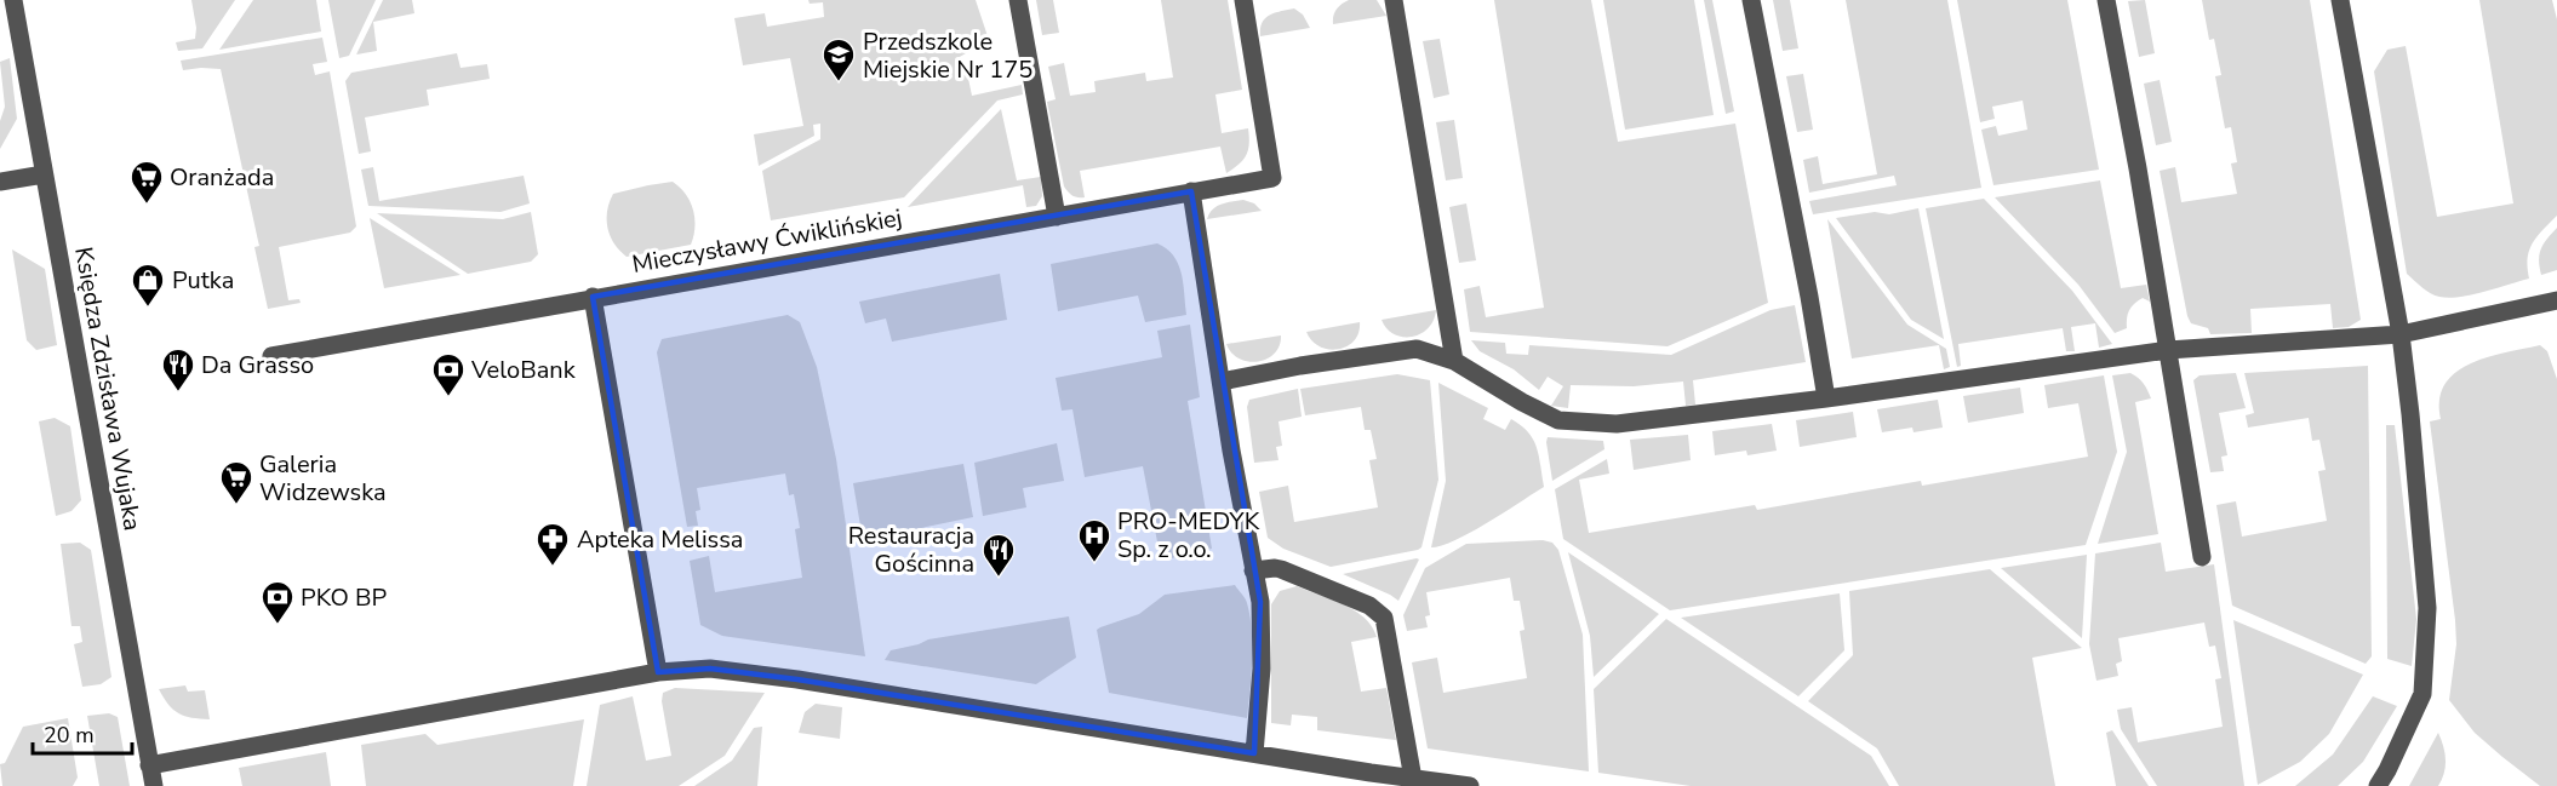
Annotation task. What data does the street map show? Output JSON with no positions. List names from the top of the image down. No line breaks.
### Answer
{"streets":{"street":["Mieczysławy Ćwiklińskiej","Księdza Zdzisława Wujaka"]},"places":{"school or university":["Przedszkole Miejskie Nr 175"],"supermarket":["Oranżada","Galeria Widzewska"],"shop":["Putka"],"restaurant":["Da Grasso","Restauracja Gościnna"],"bank":["VeloBank","PKO BP"],"hospital":["PRO-MEDYK Sp. z o.o."],"pharmacy":["Apteka Melissa"]},"scale_bar":"20 m"}
